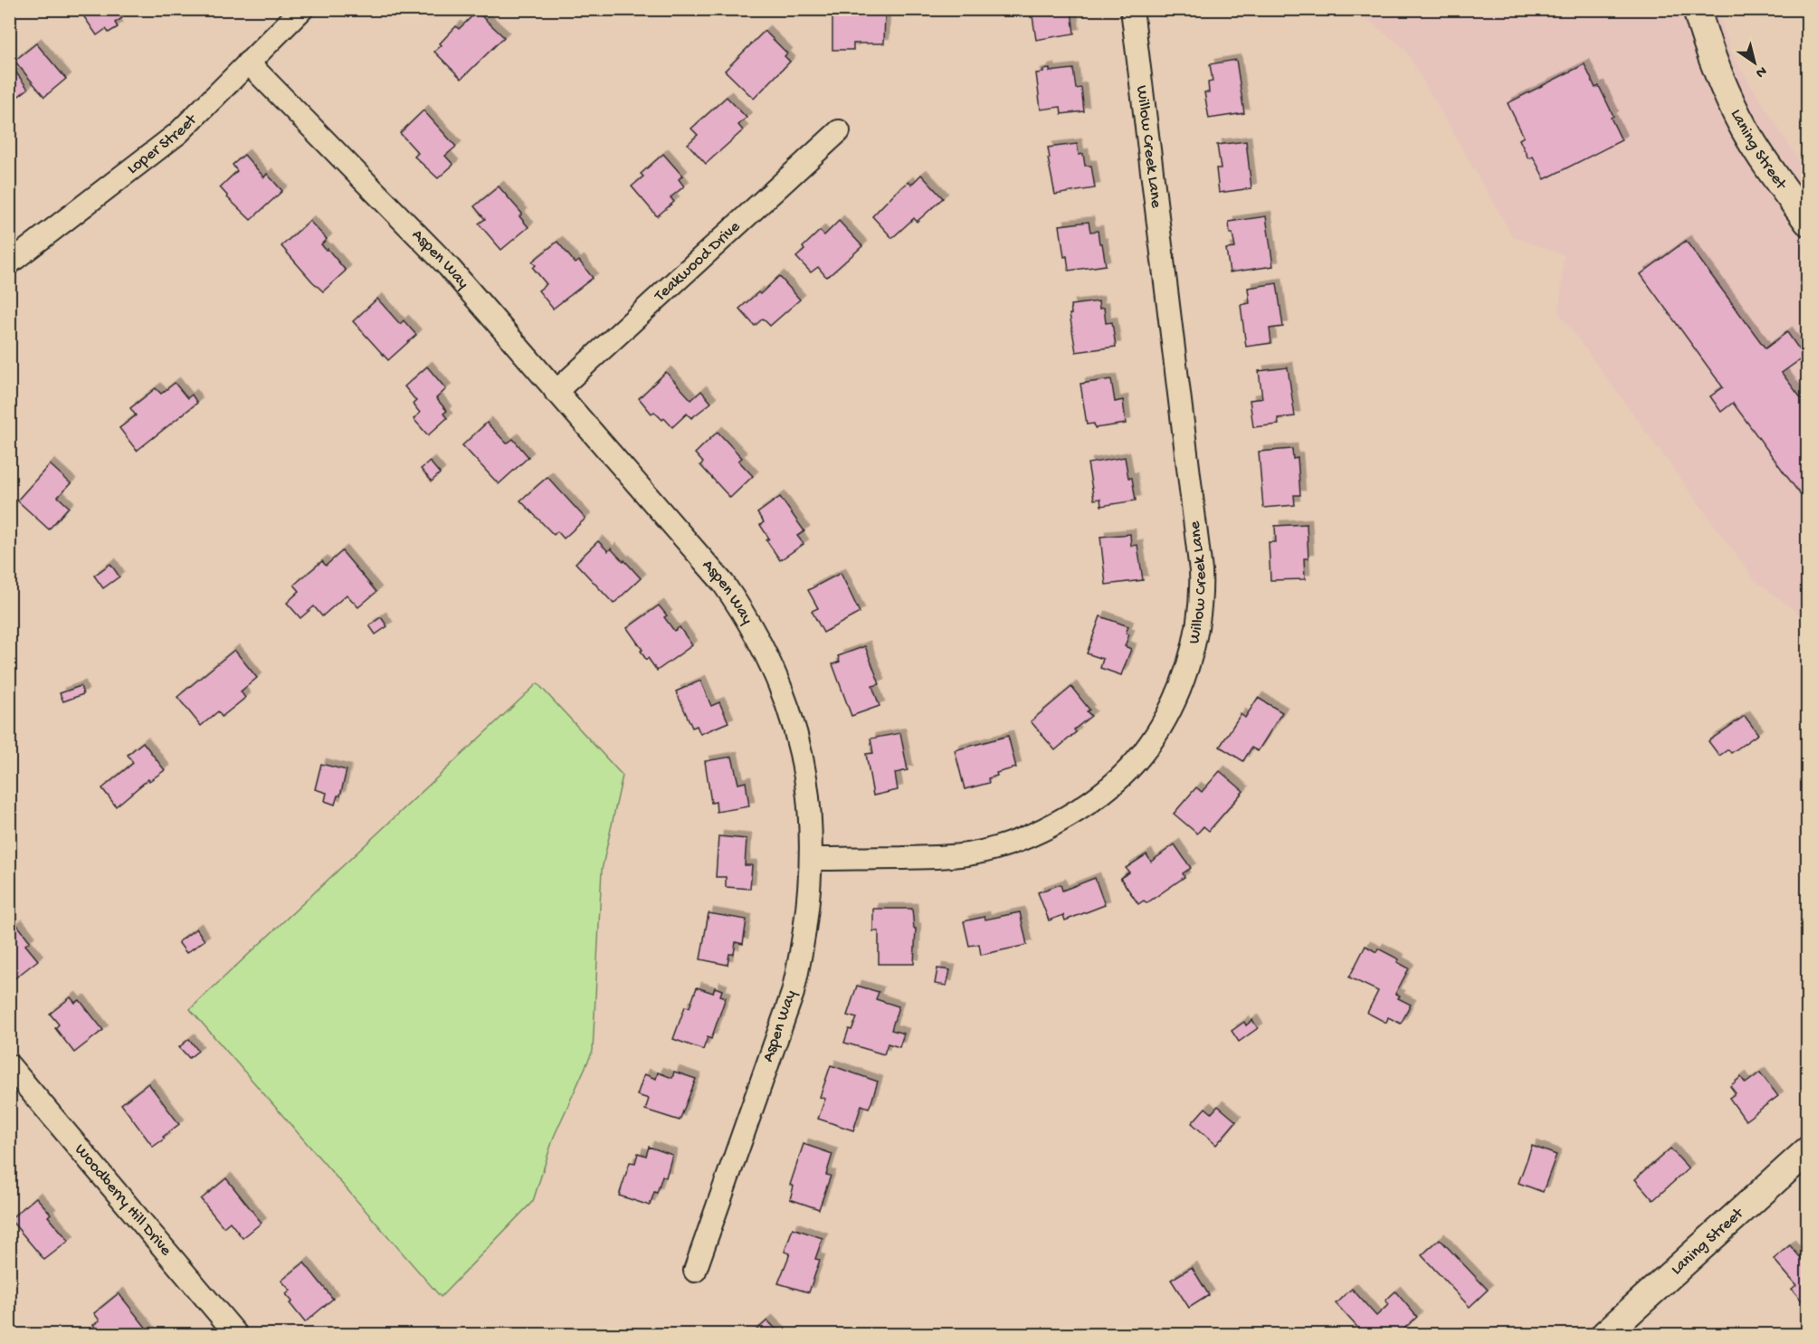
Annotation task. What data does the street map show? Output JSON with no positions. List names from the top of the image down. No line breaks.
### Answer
{"streets":{"street":["Loper Street","Willow Creek Lane","Laning Street","Aspen Way","Teakwood Drive","Woodberry Hill Drive"]},"crossings":[["Loper Street","Aspen Way"],["Willow Creek Lane","Aspen Way"],["Aspen Way","Teakwood Drive"]],"north":"bottom right"}
